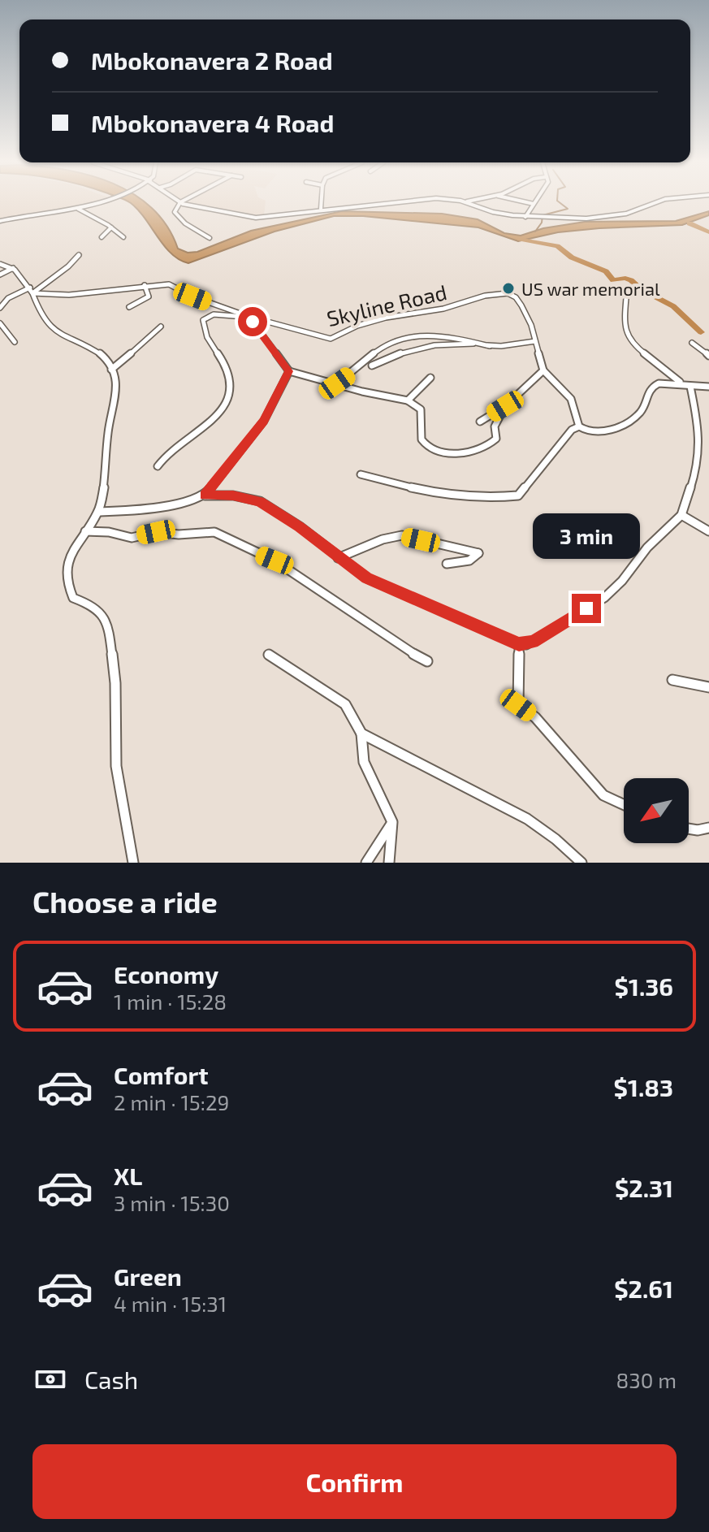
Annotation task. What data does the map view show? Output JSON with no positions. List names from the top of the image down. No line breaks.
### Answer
{"streets":{"street":["Skyline Road"]},"places":["US war memorial"],"north":"bottom left","page":{"banner":["Mbokonavera 2 Road","Mbokonavera 4 Road"],"bubble":"3 min","heading":"Choose a ride","list":[{"name":"Economy","note":"1 min · 15:28","value":"$1.36"},{"name":"Comfort","note":"2 min · 15:29","value":"$1.83"},{"name":"XL","note":"3 min · 15:30","value":"$2.31"},{"name":"Green","note":"4 min · 15:31","value":"$2.61"}],"pay":["Cash","830 m"],"buttons":"Confirm"}}
